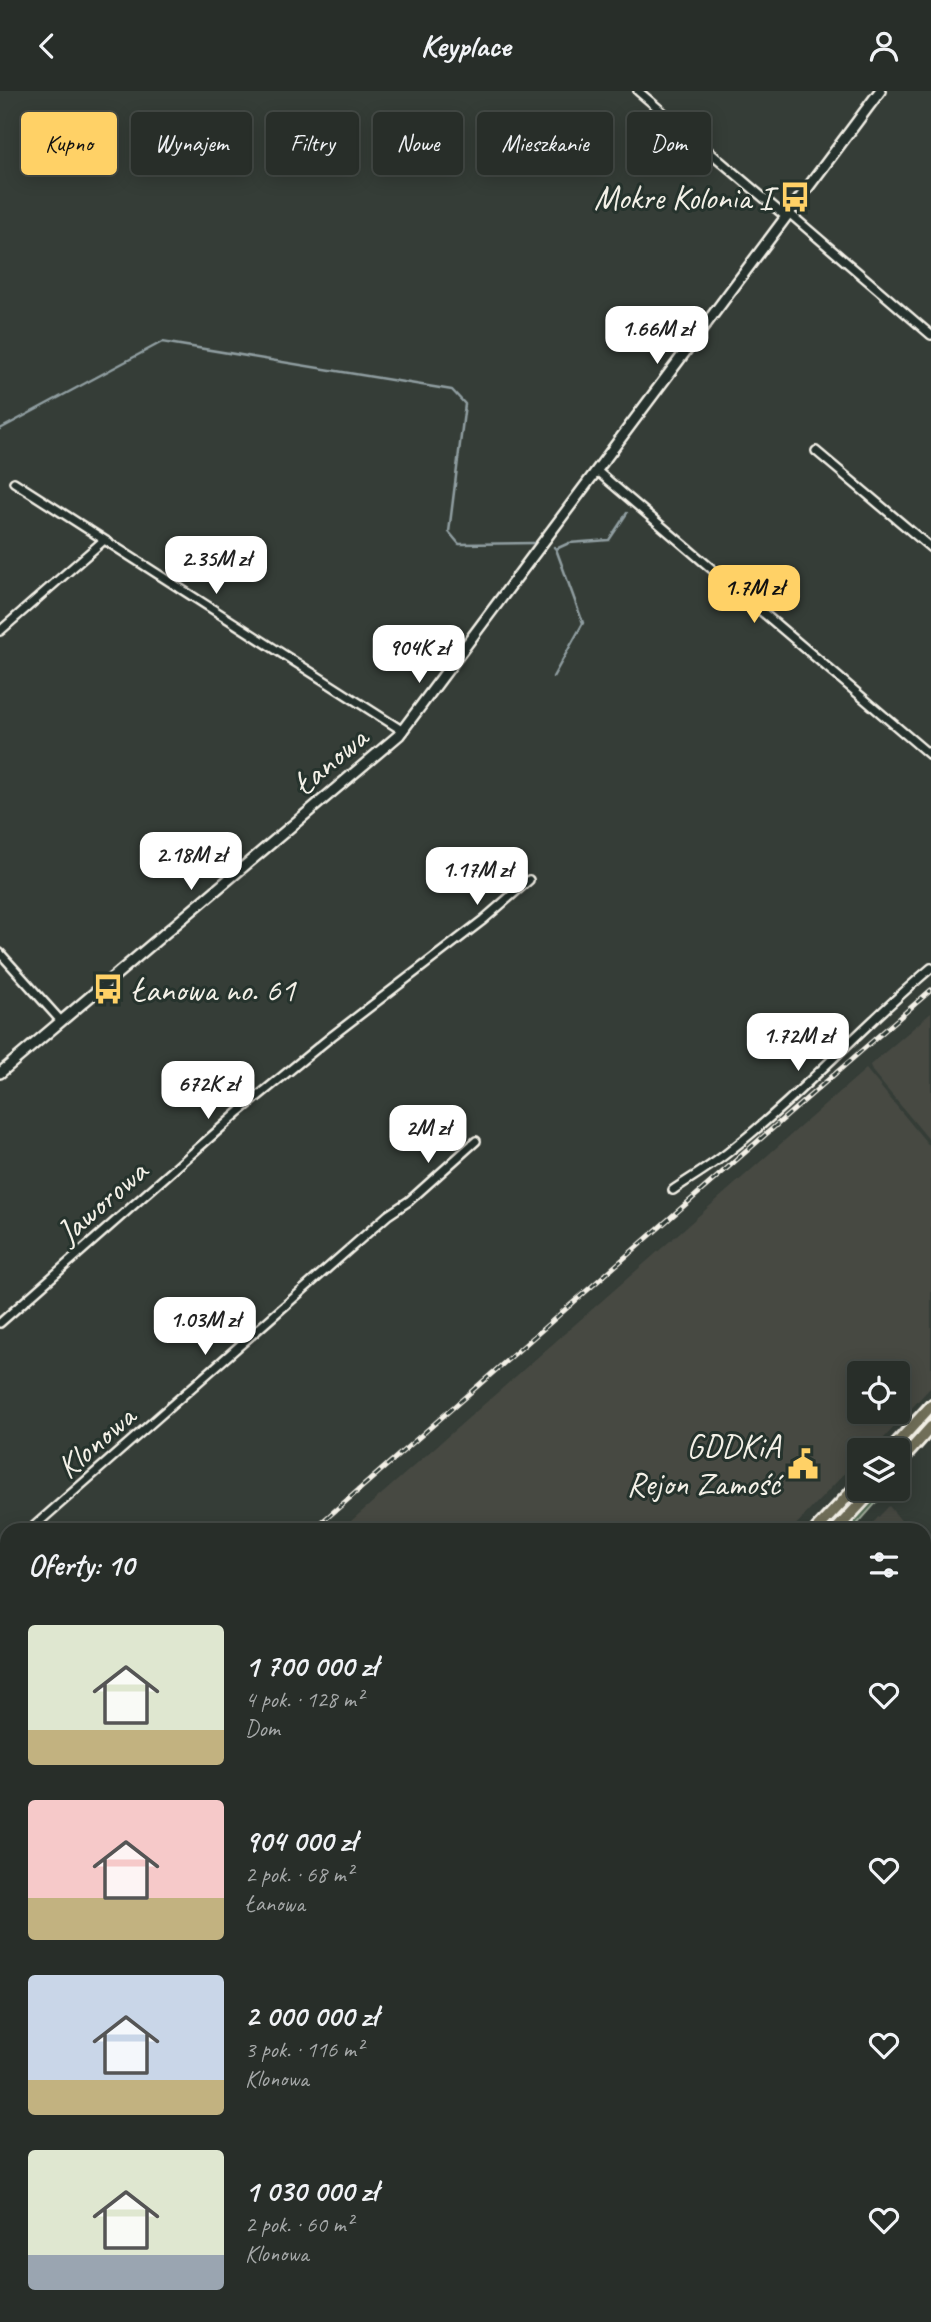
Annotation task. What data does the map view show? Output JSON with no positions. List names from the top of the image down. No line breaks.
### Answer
{"streets":{"street":["Łanowa","Jaworowa","Klonowa"]},"places":{"bus stop":["Mokre Kolonia I","Łanowa no. 61"],"public building":["GDDKiA Rejon Zamość"]},"page":{"header":"Keyplace","chip":["Kupno","Wynajem","Filtry","Nowe","Mieszkanie","Dom"],"price":["1.66M zł","2.35M zł","1.7M zł","904K zł","2.18M zł","1.17M zł","1.72M zł","672K zł","2M zł","1.03M zł"],"heading":"Oferty: 10","list":[{"name":"1 700 000 zł","note":"4 pok. · 128 m² · Dom"},{"name":"904 000 zł","note":"2 pok. · 68 m² · Łanowa"},{"name":"2 000 000 zł","note":"3 pok. · 116 m² · Klonowa"},{"name":"1 030 000 zł","note":"2 pok. · 60 m² · Klonowa"}]}}
